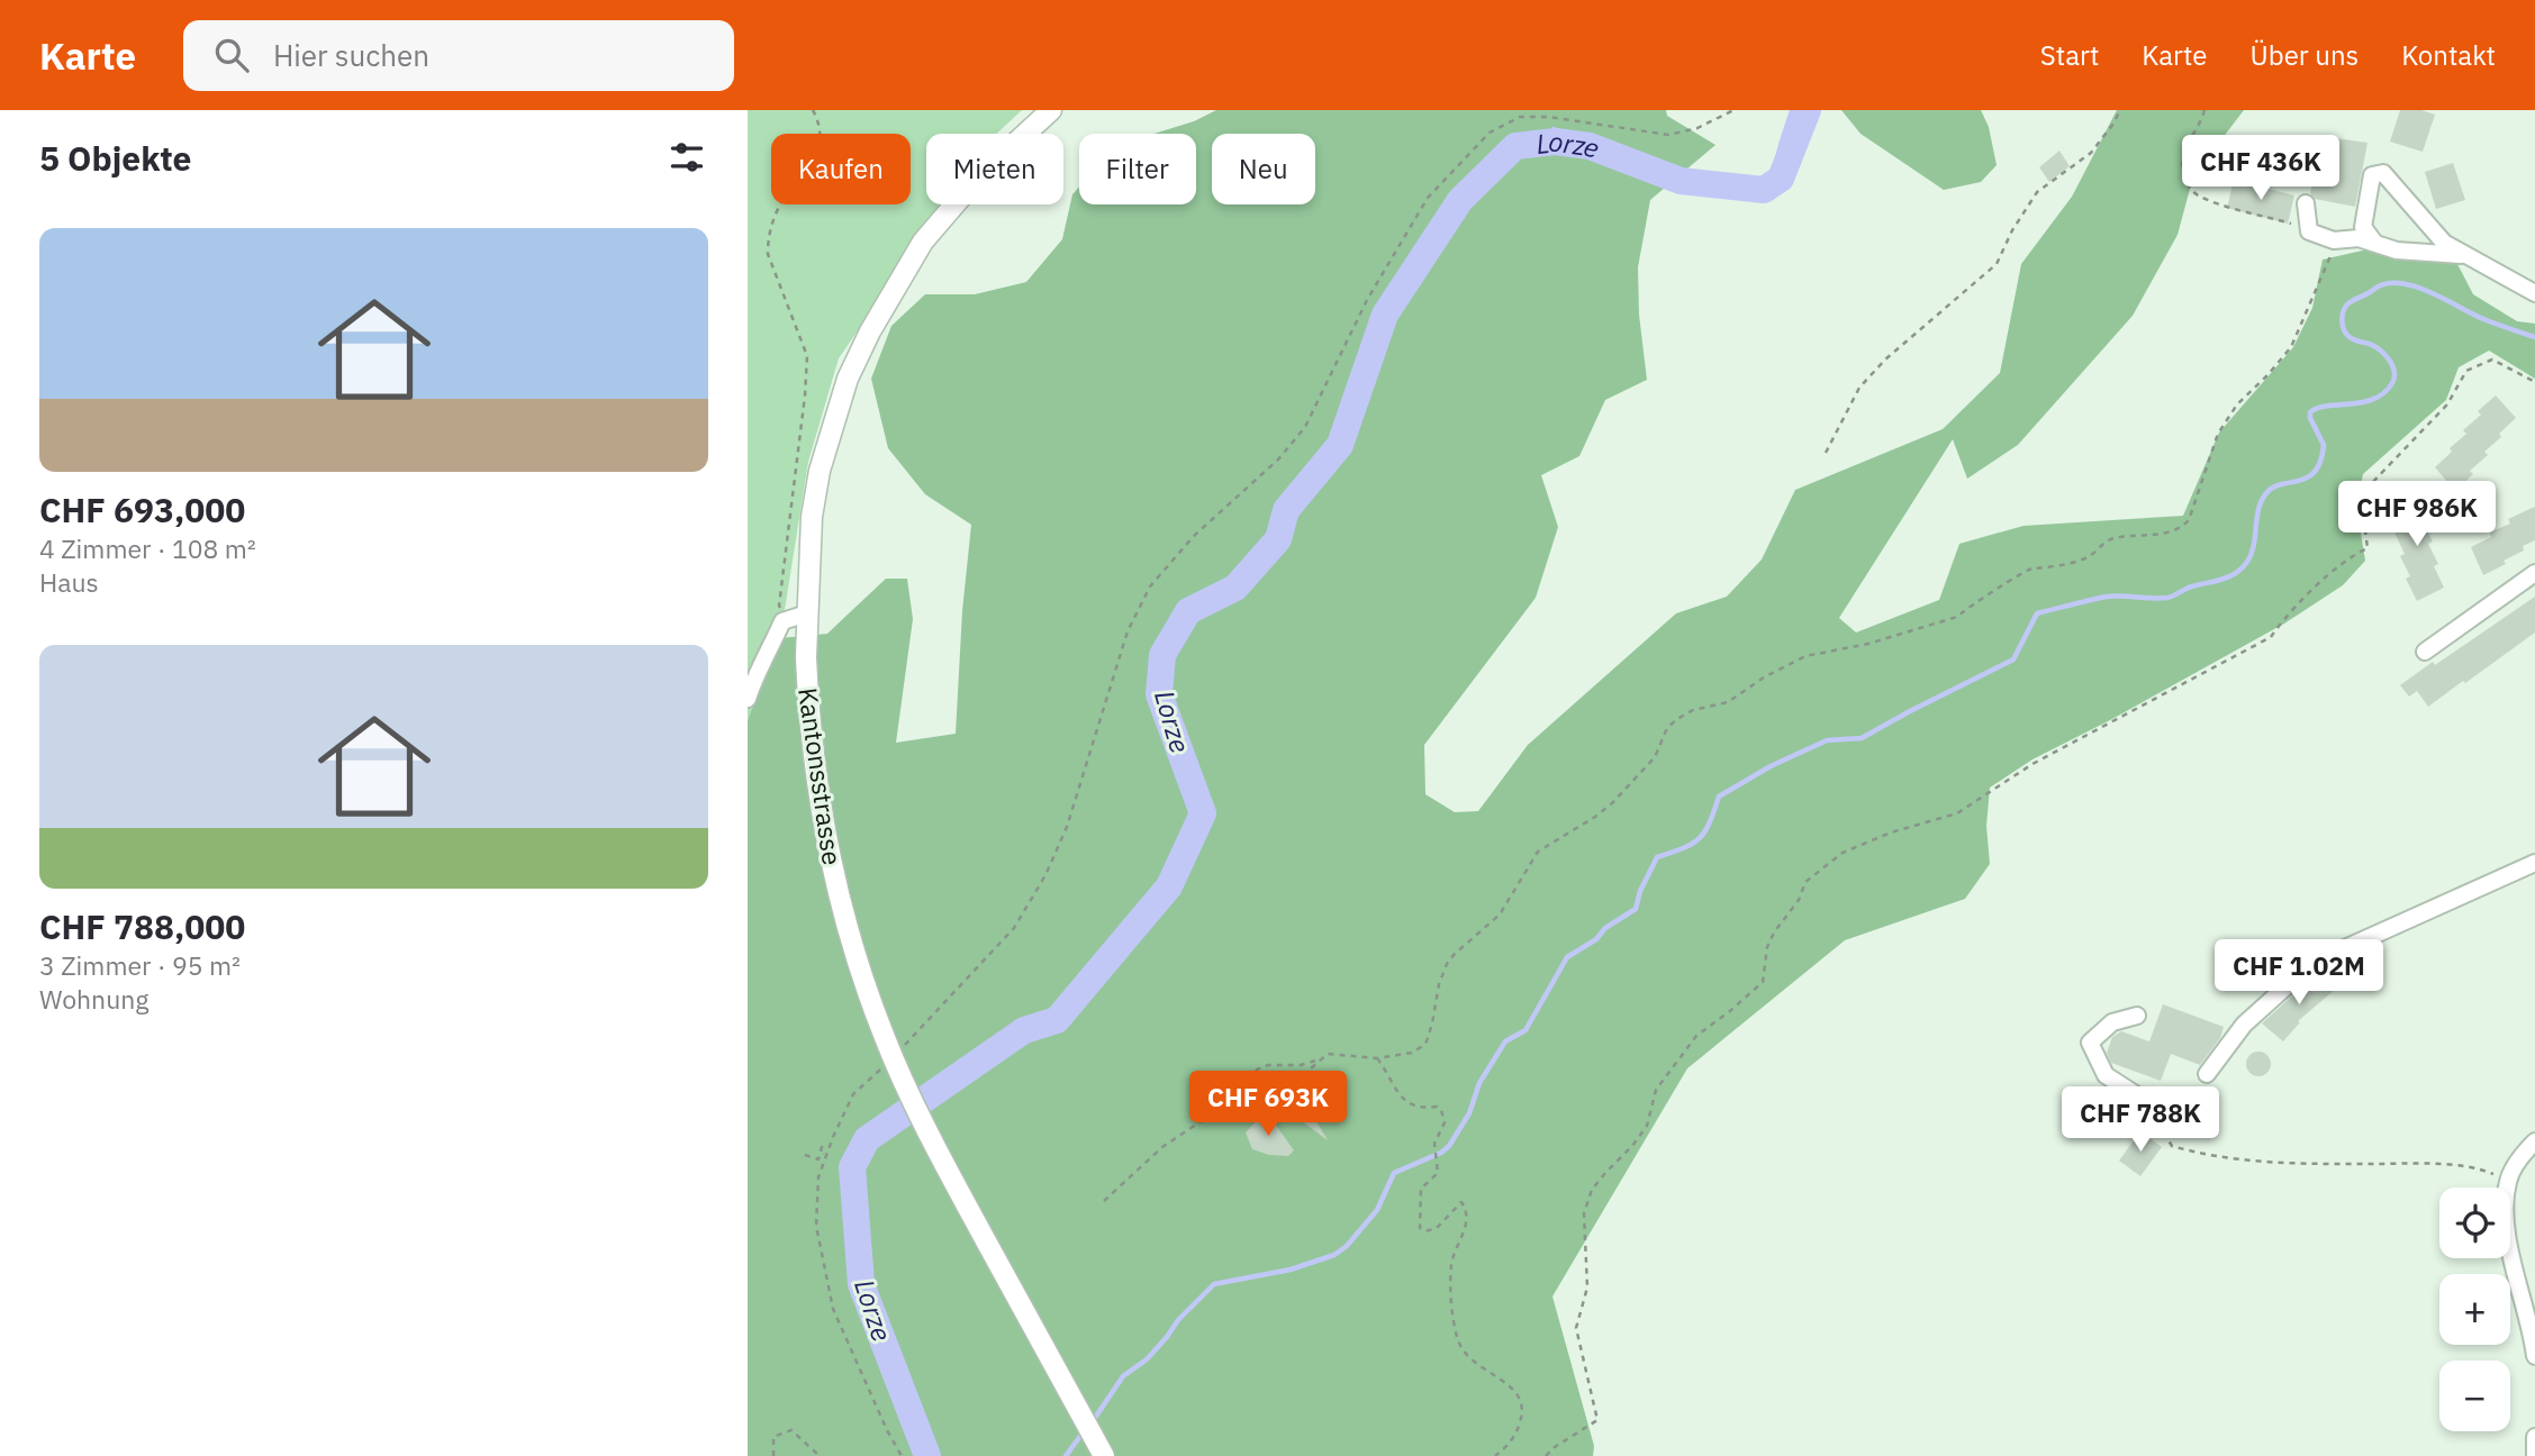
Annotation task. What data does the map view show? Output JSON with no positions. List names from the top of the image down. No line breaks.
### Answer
{"streets":{"main road":["Kantonsstrasse"]},"water":["Lorze"],"page":{"header":"Karte","search":"Hier suchen","nav":["Start","Karte","Über uns","Kontakt"],"heading":"5 Objekte","chip":["Kaufen","Mieten","Filter","Neu"],"price":["CHF 436K","CHF 986K","CHF 1.02M","CHF 693K","CHF 788K"],"list":[{"name":"CHF 693,000","note":"4 Zimmer · 108 m² · Haus"},{"name":"CHF 788,000","note":"3 Zimmer · 95 m² · Wohnung"}],"map_buttons":["+","−"]}}
